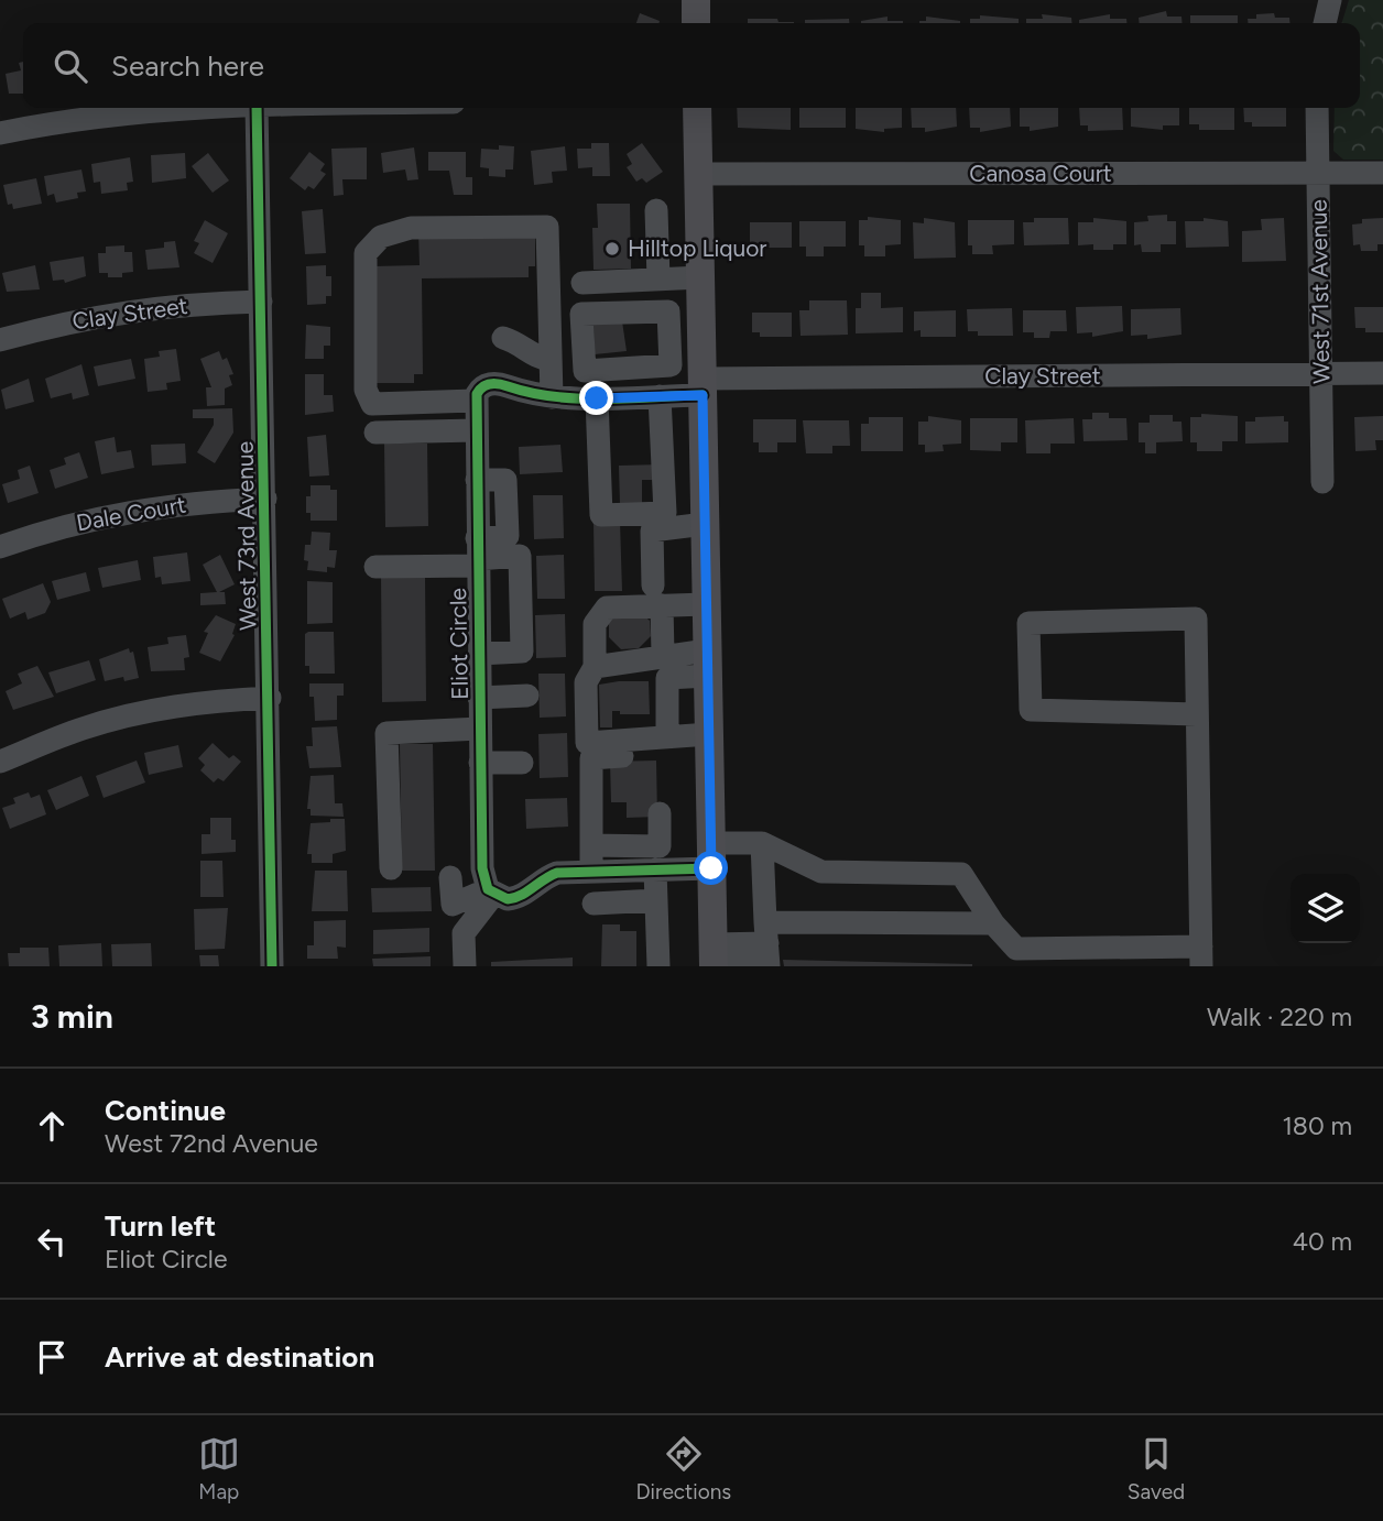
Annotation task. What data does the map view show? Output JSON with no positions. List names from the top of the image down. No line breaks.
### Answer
{"streets":{"street":["Canosa Court","West 71st Avenue","Clay Street","Dale Court","West 73rd Avenue","Eliot Circle"]},"crossings":[["Canosa Court","West 71st Avenue"],["West 71st Avenue","Clay Street"],["Clay Street","West 73rd Avenue"],["Dale Court","West 73rd Avenue"]],"places":["Hilltop Liquor"],"page":{"search":"Search here","heading":["3 min","Walk · 220 m"],"list":[["Continue","West 72nd Avenue","180 m"],["Turn left","Eliot Circle","40 m"],"Arrive at destination"],"nav":["Map","Directions","Saved"]}}
